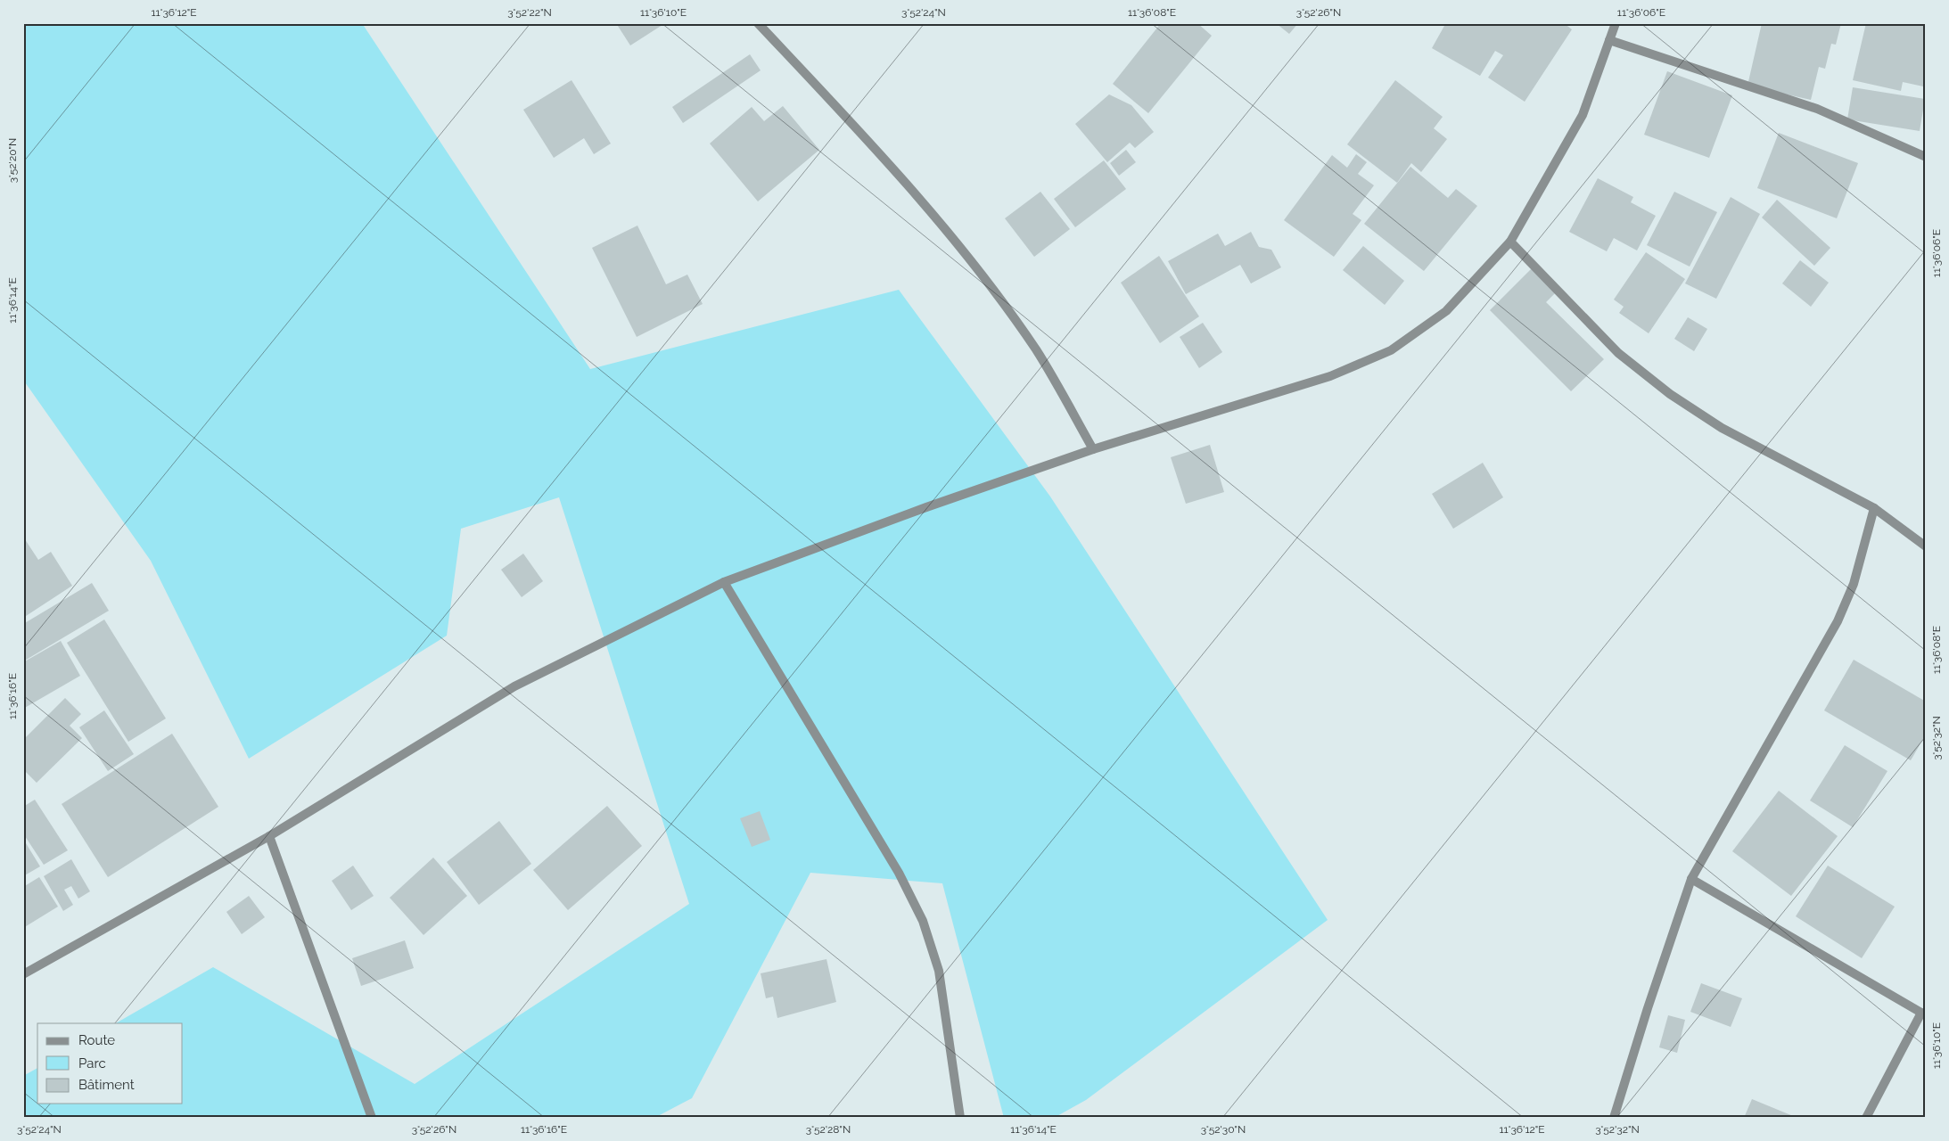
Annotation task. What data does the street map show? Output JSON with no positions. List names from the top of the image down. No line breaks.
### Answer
{"legend":["Route","Parc","Bâtiment"],"coordinates":["11°36'12\"E","3°52'22\"N","11°36'10\"E","3°52'24\"N","11°36'08\"E","3°52'26\"N","11°36'06\"E","3°52'20\"N","11°36'14\"E","11°36'16\"E","3°52'32\"N","3°52'28\"N","3°52'30\"N"]}
